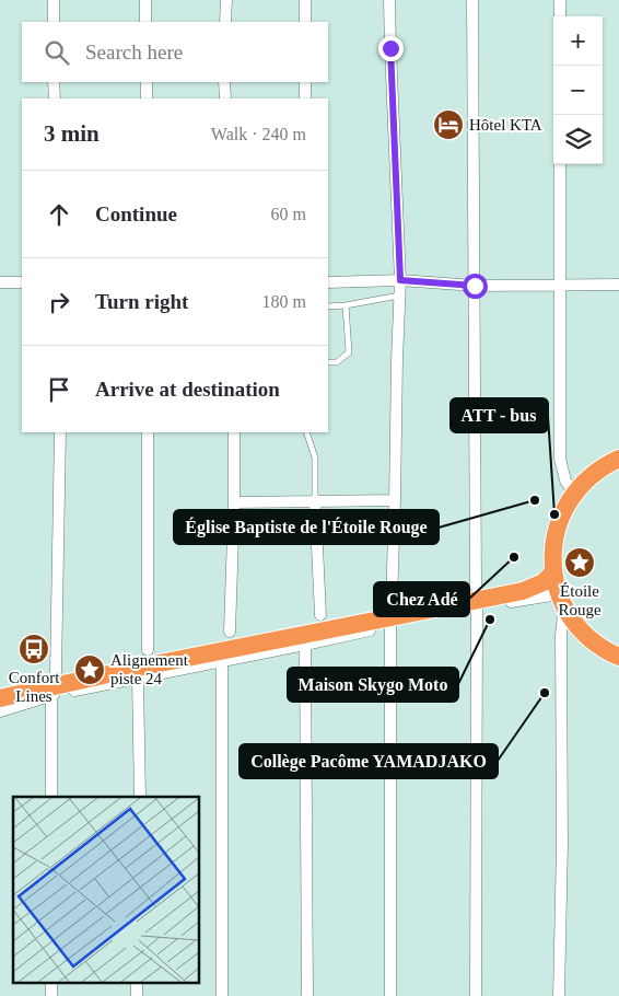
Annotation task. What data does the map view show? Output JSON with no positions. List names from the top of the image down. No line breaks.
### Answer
{"places":{"hotel":["Hôtel KTA"],"other":["Église Baptiste de l'Étoile Rouge","ATT - bus","Chez Adé","Maison Skygo Moto","Collège Pacôme YAMADJAKO"],"place":["Étoile Rouge","Alignement piste 24"],"bus stop":["Confort Lines"]},"page":{"map_buttons":["+","−"],"search":"Search here","heading":["3 min","Walk · 240 m"],"list":[["Continue","60 m"],["Turn right","180 m"],"Arrive at destination"]}}
